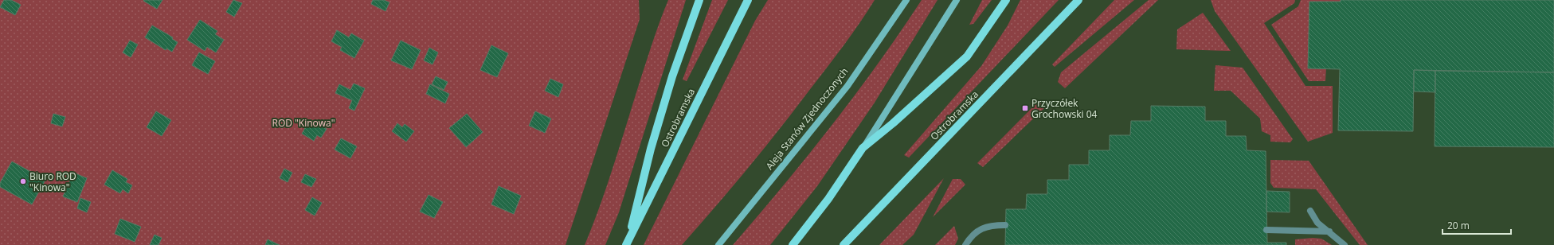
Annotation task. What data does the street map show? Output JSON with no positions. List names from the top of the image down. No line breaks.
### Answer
{"streets":{"main road":["Ostrobramska","Aleja Stanów Zjednoczonych"]},"parks":["ROD \"Kinowa\""],"places":{"transit":["Przyczółek Grochowski 04"],"other":["Biuro ROD \"Kinowa\""]},"scale_bar":"20 m"}
